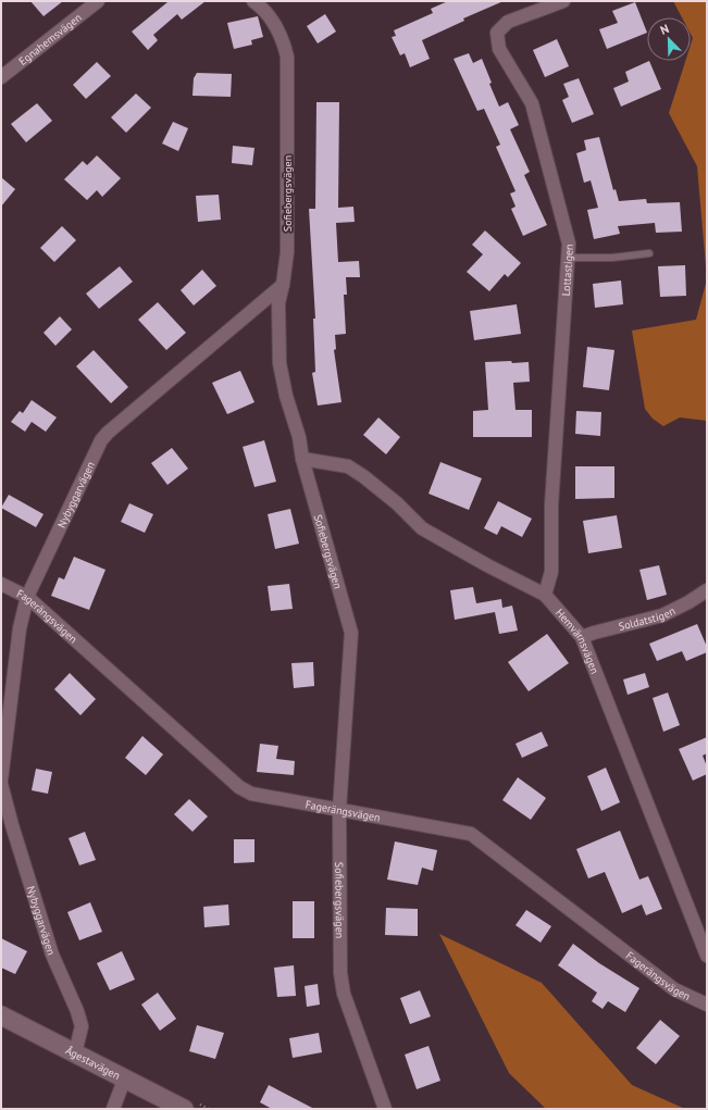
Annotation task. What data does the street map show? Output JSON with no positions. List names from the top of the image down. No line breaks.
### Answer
{"streets":{"main road":["Ågestavägen"],"street":["Egnahemsvägen","Sofiebergsvägen","Lottastigen","Nybyggarvägen","Fagerängsvägen","Soldatstigen","Hemvärnsvägen"]},"crossings":[["Sofiebergsvägen","Nybyggarvägen"],["Sofiebergsvägen","Fagerängsvägen"],["Sofiebergsvägen","Hemvärnsvägen"],["Lottastigen","Hemvärnsvägen"],["Nybyggarvägen","Fagerängsvägen"],["Nybyggarvägen","Ågestavägen"],["Soldatstigen","Hemvärnsvägen"]],"north":"top left"}
